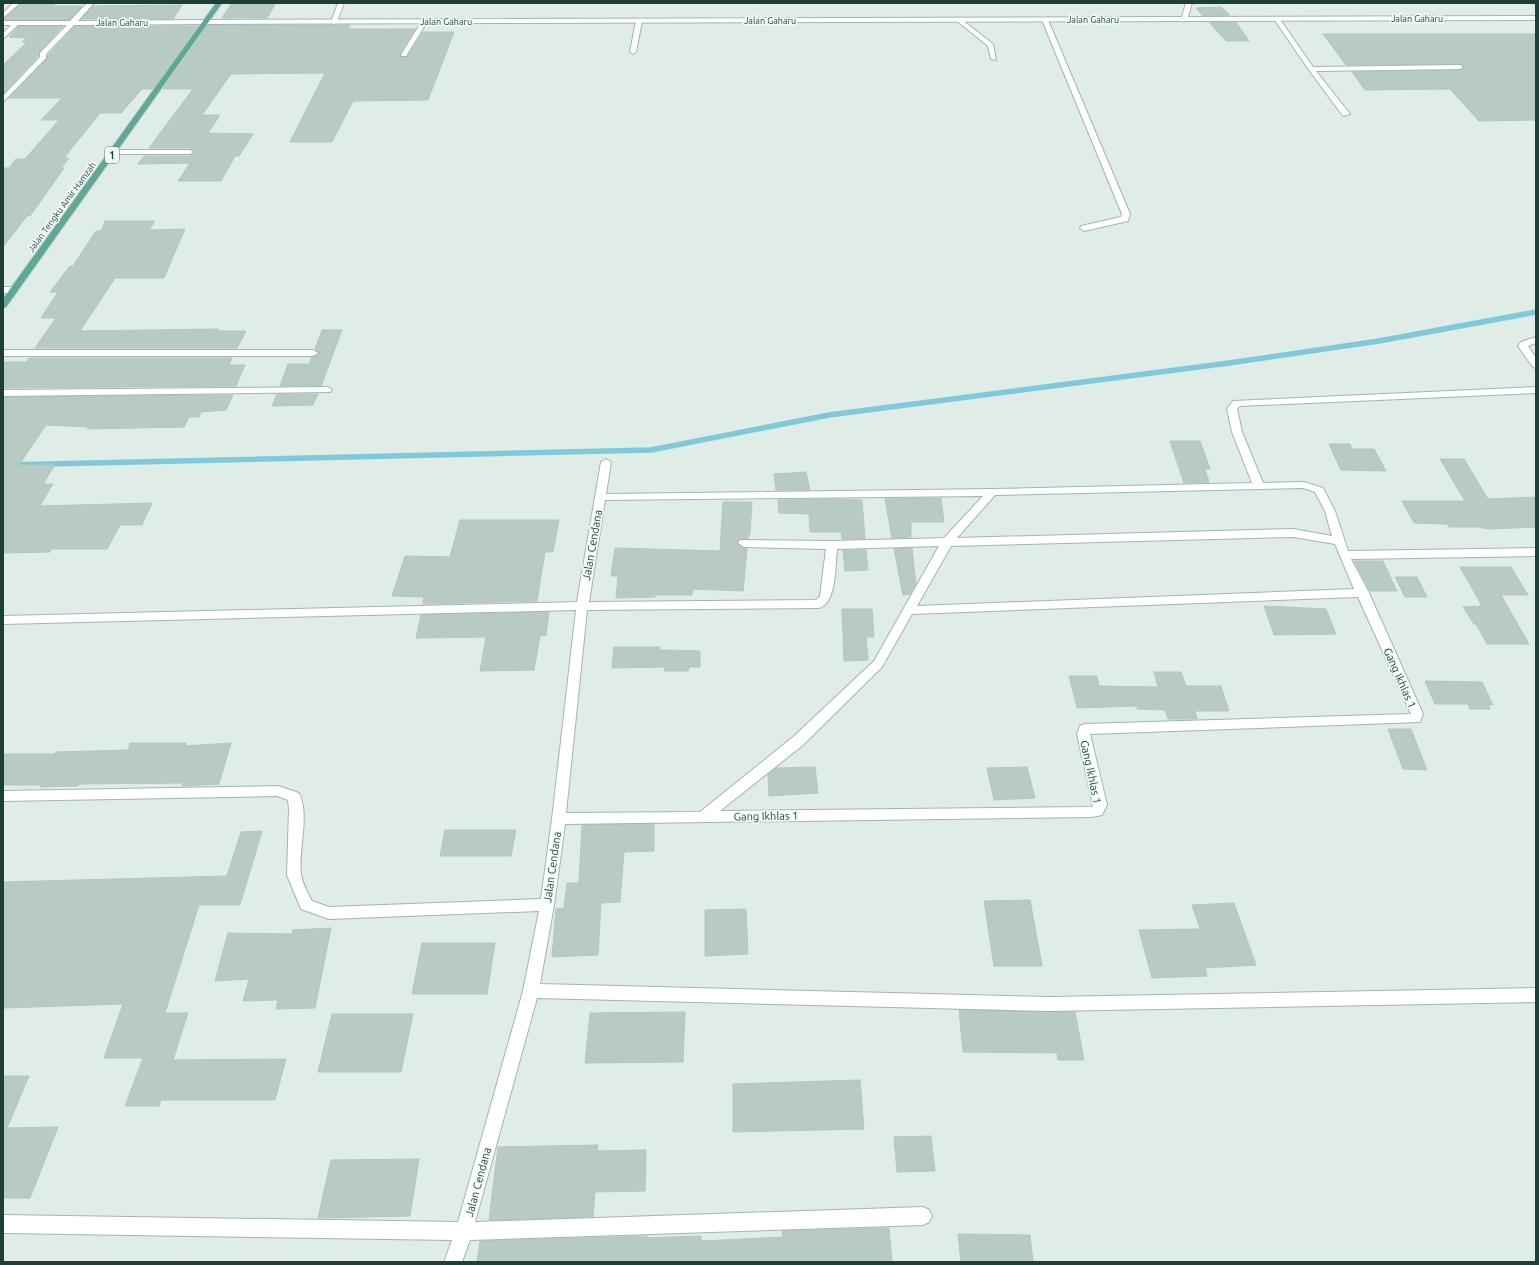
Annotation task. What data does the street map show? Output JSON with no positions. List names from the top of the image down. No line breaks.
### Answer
{"streets":{"main road":["1","Jalan Tengku Amir Hamzah"],"street":["Jalan Gaharu","Jalan Cendana","Gang Ikhlas 1"]},"crossings":[["Jalan Gaharu","Jalan Tengku Amir Hamzah"],["Jalan Cendana","Gang Ikhlas 1"]]}
